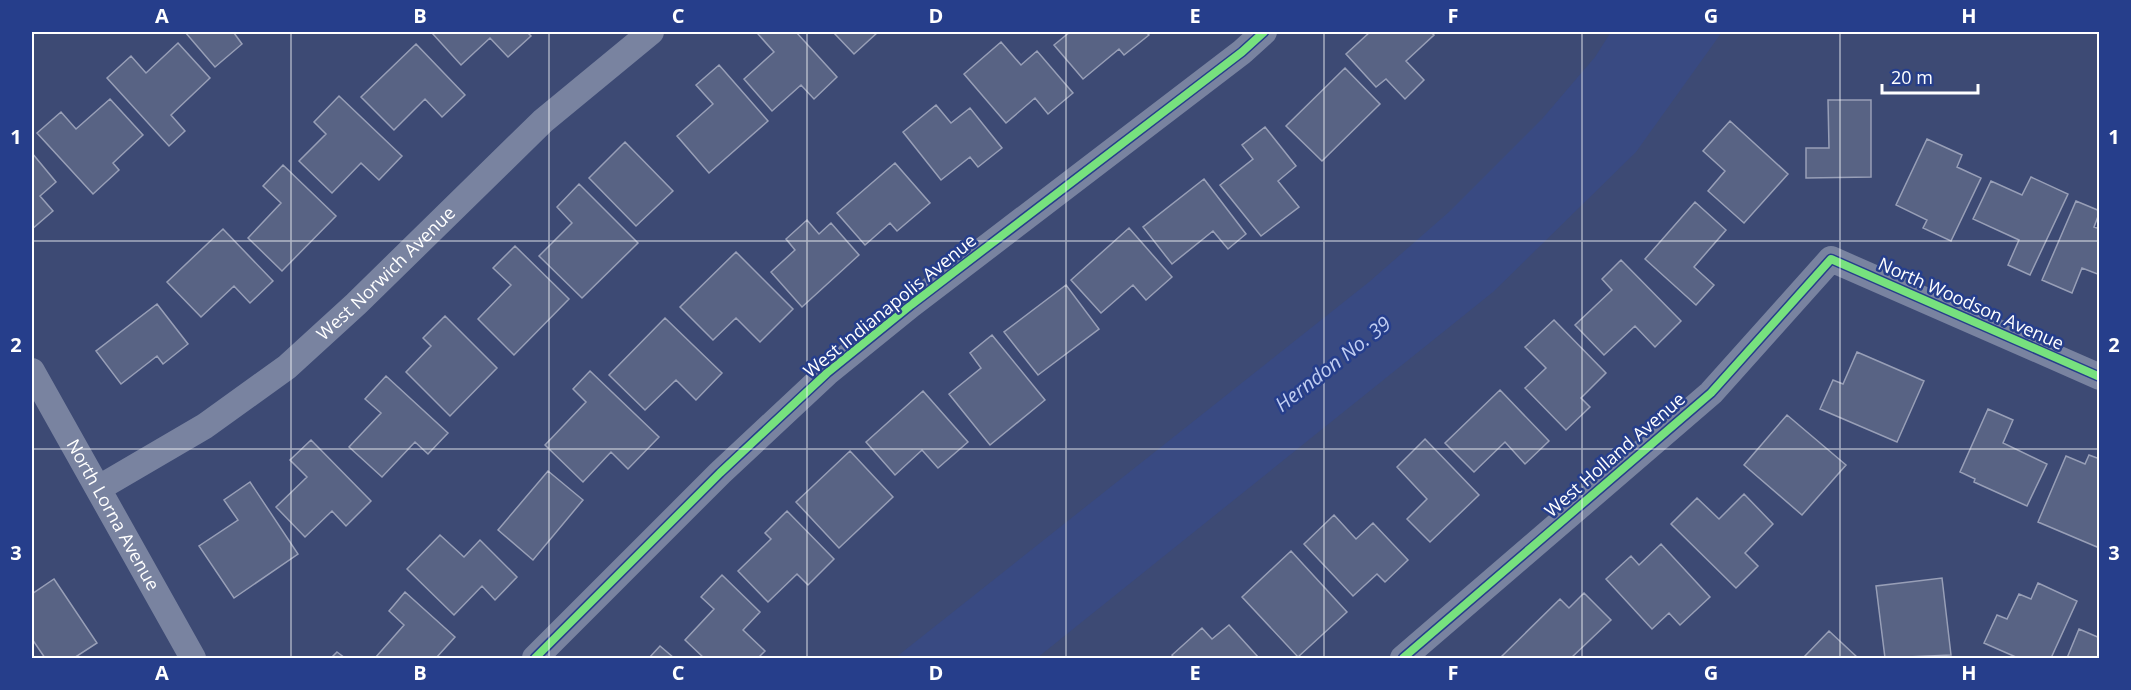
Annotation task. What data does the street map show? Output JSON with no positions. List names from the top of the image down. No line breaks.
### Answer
{"streets":{"street":["West Norwich Avenue","North Woodson Avenue","West Indianapolis Avenue","West Holland Avenue","North Lorna Avenue"]},"crossings":[["West Norwich Avenue","North Lorna Avenue"],["North Woodson Avenue","West Holland Avenue"]],"water":["Herndon No. 39"],"scale_bar":"20 m","grid":{"columns":["A","B","C","D","E","F","G","H"],"rows":["1","2","3"]}}
